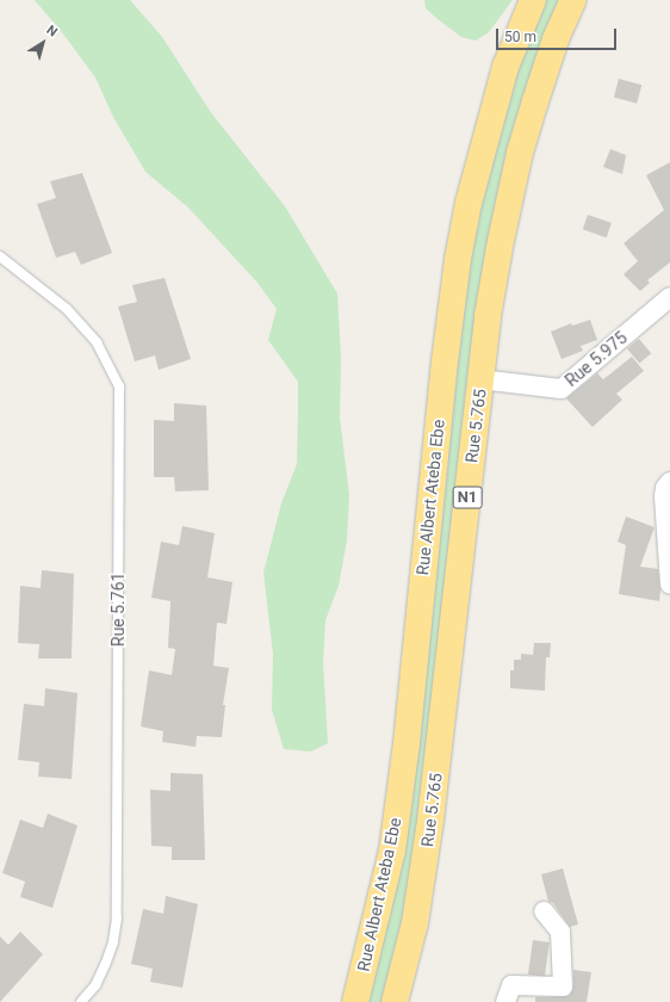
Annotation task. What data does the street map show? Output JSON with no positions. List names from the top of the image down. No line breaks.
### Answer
{"streets":{"highway":["Rue 5.765","Rue Albert Ateba Ebe","N1"],"street":["Rue 5.975"],"lane":["Rue 5.761"]},"crossings":[["Rue 5.975","Rue 5.765"]],"scale_bar":"50 m","north":"top right"}
